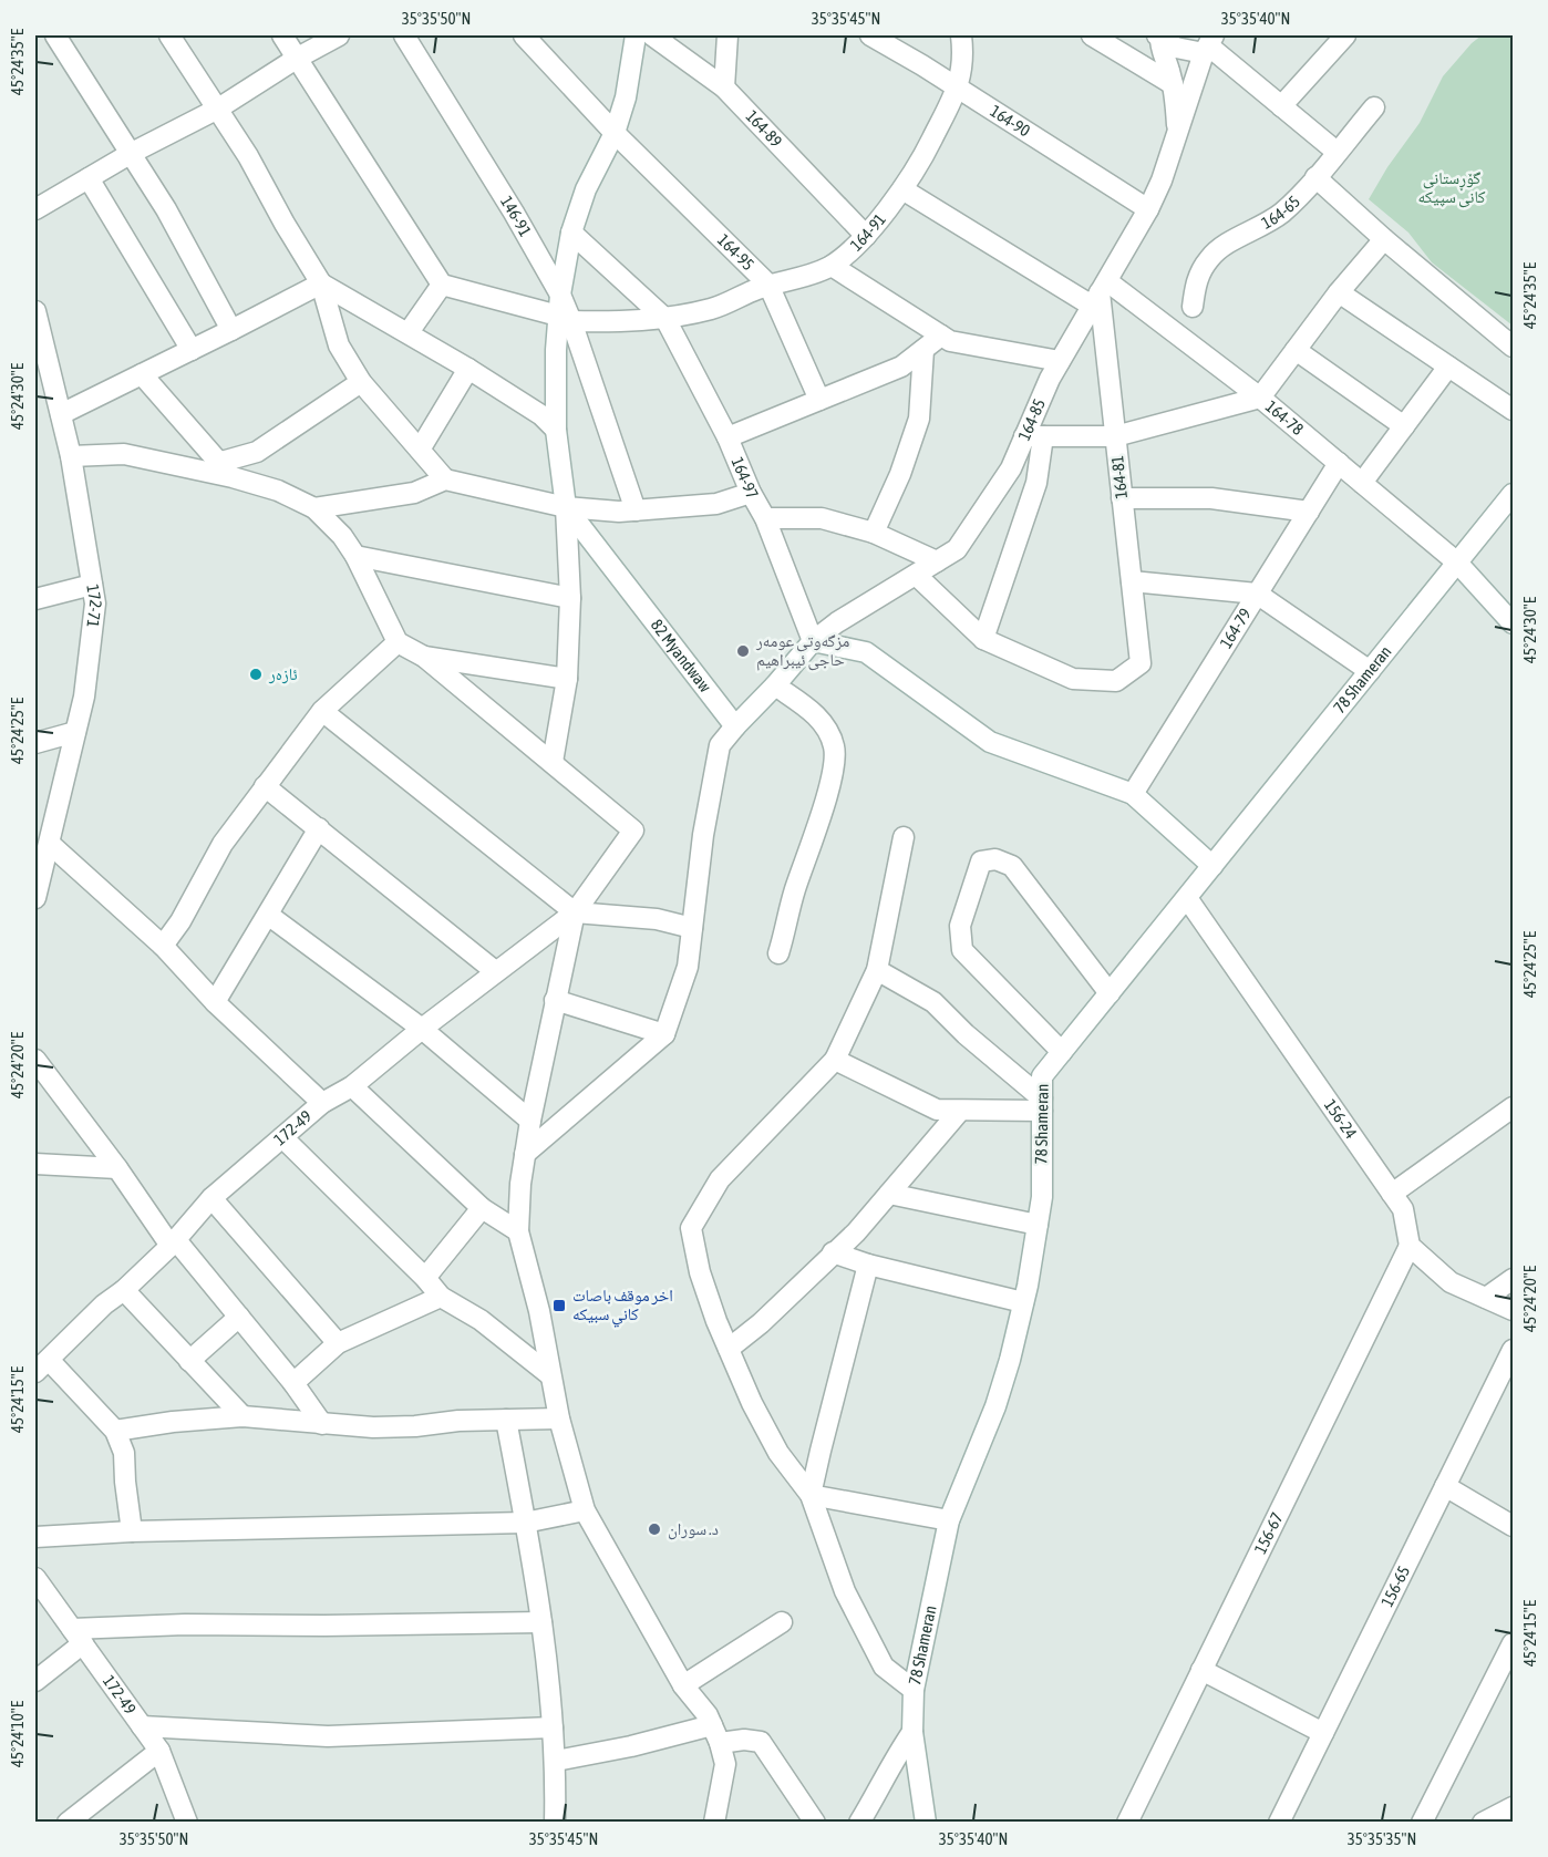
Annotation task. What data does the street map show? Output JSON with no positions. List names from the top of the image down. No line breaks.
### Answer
{"streets":{"street":["164-90","164-89","164-65","146-91","164-91","164-95","164-78","164-85","164-97","164-81","172-71","164-79","82 Myandwaw","78 Shameran","156-24","172-49","156-67","156-65"]},"crossings":[["164-90","164-91"],["164-90","164-85"],["164-89","164-91"],["164-91","164-95"],["164-91","164-78"],["164-91","164-97"],["164-78","164-85"],["164-78","164-81"],["164-78","164-79"],["164-78","78 Shameran"],["164-85","164-97"],["164-85","164-81"],["78 Shameran","156-24"],["156-24","156-67"]],"parks":["گۆڕستانی کانی سپیکە"],"places":{"other":["مزگەوتی عومەر حاجی ئیبراهیم","ئازەر","د. سوران"],"transit":["اخر موقف باصات كاني سبيكه"]},"coordinates":["35°35'50\"N","35°35'45\"N","35°35'40\"N","45°24'35\"E","45°24'30\"E","45°24'25\"E","45°24'20\"E","45°24'15\"E","45°24'10\"E","35°35'35\"N"]}
